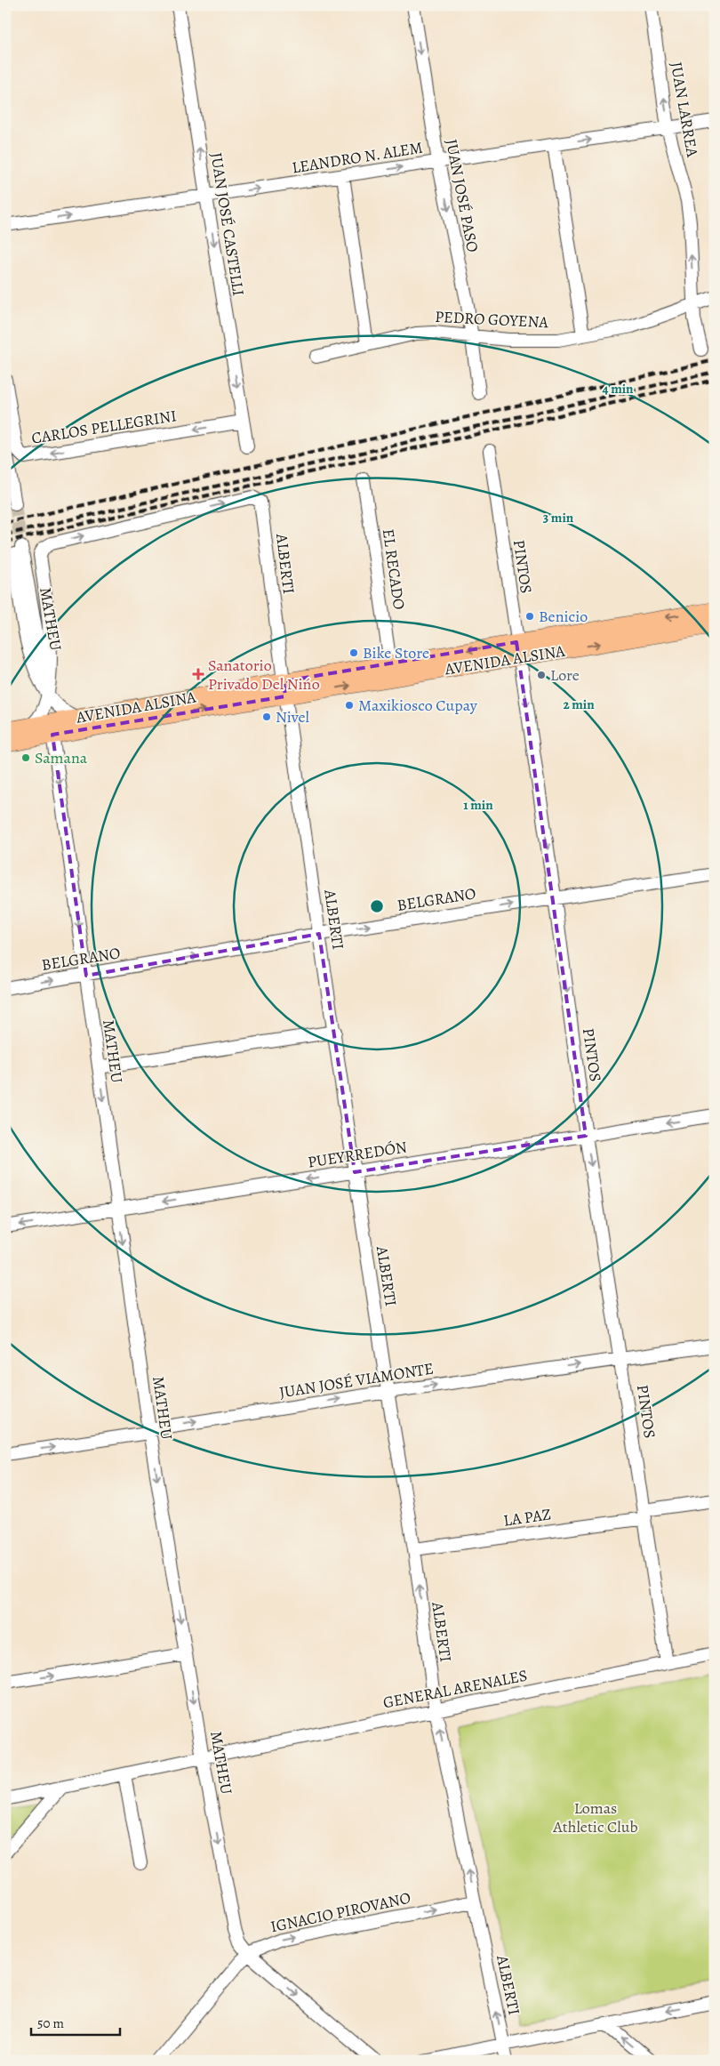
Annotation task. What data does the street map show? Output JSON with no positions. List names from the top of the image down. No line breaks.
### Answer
{"streets":{"main road":["AVENIDA ALSINA"],"street":["JUAN LARREA","LEANDRO N. ALEM","JUAN JOSÉ PASO","JUAN JOSÉ CASTELLI","PEDRO GOYENA","CARLOS PELLEGRINI","ALBERTI","PINTOS","EL RECADO","MATHEU","BELGRANO","PUEYRREDÓN","JUAN JOSÉ VIAMONTE","LA PAZ","GENERAL ARENALES","IGNACIO PIROVANO"]},"crossings":[["JUAN LARREA","LEANDRO N. ALEM"],["JUAN LARREA","PEDRO GOYENA"],["LEANDRO N. ALEM","JUAN JOSÉ PASO"],["LEANDRO N. ALEM","JUAN JOSÉ CASTELLI"],["JUAN JOSÉ PASO","PEDRO GOYENA"],["JUAN JOSÉ CASTELLI","CARLOS PELLEGRINI"],["ALBERTI","MATHEU"],["ALBERTI","AVENIDA ALSINA"],["ALBERTI","BELGRANO"],["ALBERTI","PUEYRREDÓN"],["ALBERTI","JUAN JOSÉ VIAMONTE"],["ALBERTI","LA PAZ"],["ALBERTI","GENERAL ARENALES"],["ALBERTI","IGNACIO PIROVANO"],["PINTOS","AVENIDA ALSINA"],["PINTOS","BELGRANO"],["PINTOS","PUEYRREDÓN"],["PINTOS","JUAN JOSÉ VIAMONTE"],["PINTOS","LA PAZ"],["PINTOS","GENERAL ARENALES"],["EL RECADO","AVENIDA ALSINA"],["MATHEU","AVENIDA ALSINA"],["MATHEU","BELGRANO"],["MATHEU","PUEYRREDÓN"],["MATHEU","JUAN JOSÉ VIAMONTE"],["MATHEU","GENERAL ARENALES"],["MATHEU","IGNACIO PIROVANO"]],"one_way":["JUAN LARREA","LEANDRO N. ALEM","PINTOS","PUEYRREDÓN","JUAN JOSÉ VIAMONTE","IGNACIO PIROVANO"],"parks":["Lomas Athletic Club"],"places":{"other":["Benicio","Bike Store","Lore","Maxikiosco Cupay","Nivel","Samana"],"health":["Sanatorio Privado Del Nińo"]},"scale_bar":"50 m","rings":["4 min","3 min","2 min","1 min"]}
